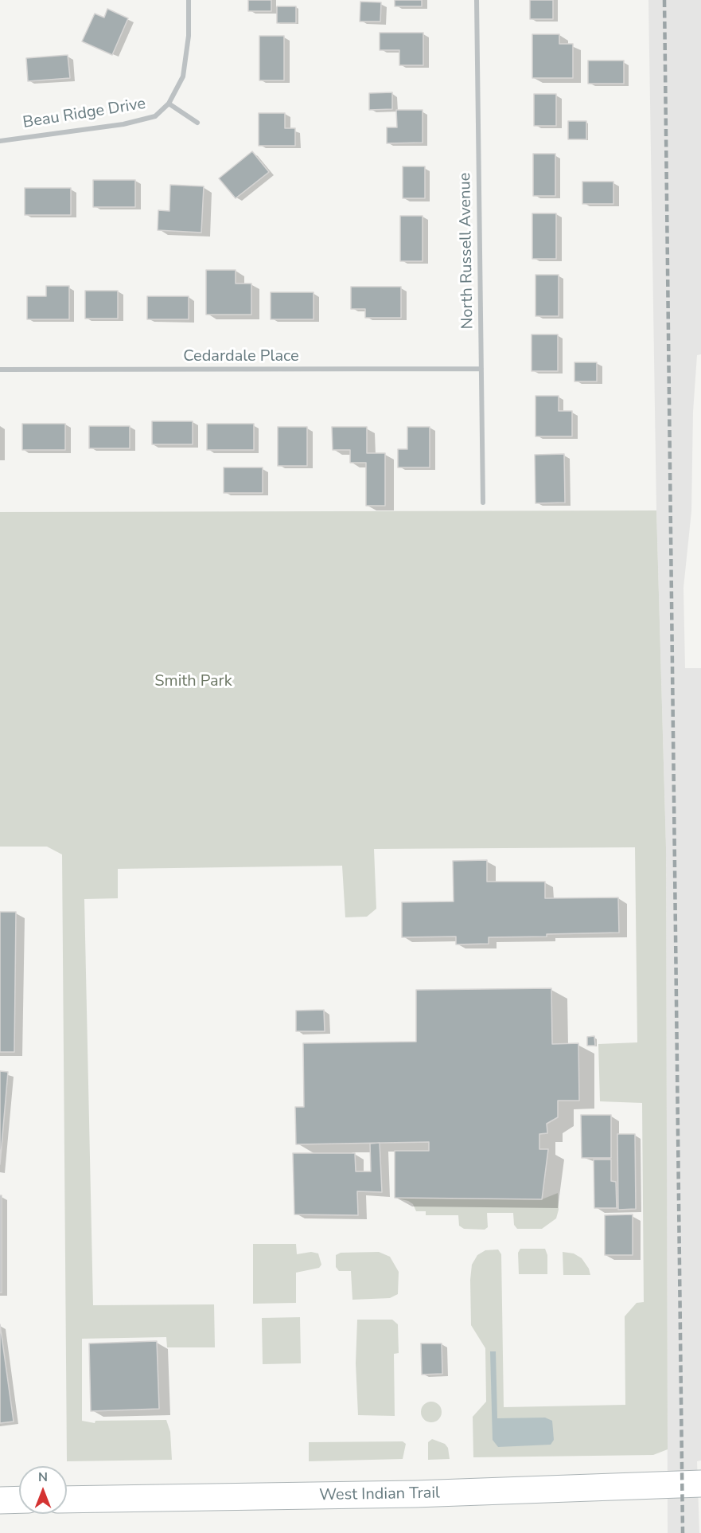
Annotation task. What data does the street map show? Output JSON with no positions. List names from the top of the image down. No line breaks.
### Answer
{"streets":{"main road":["West Indian Trail"],"street":["Beau Ridge Drive","North Russell Avenue","Cedardale Place"]},"crossings":[["North Russell Avenue","Cedardale Place"]],"parks":["Smith Park"],"north":"top"}
